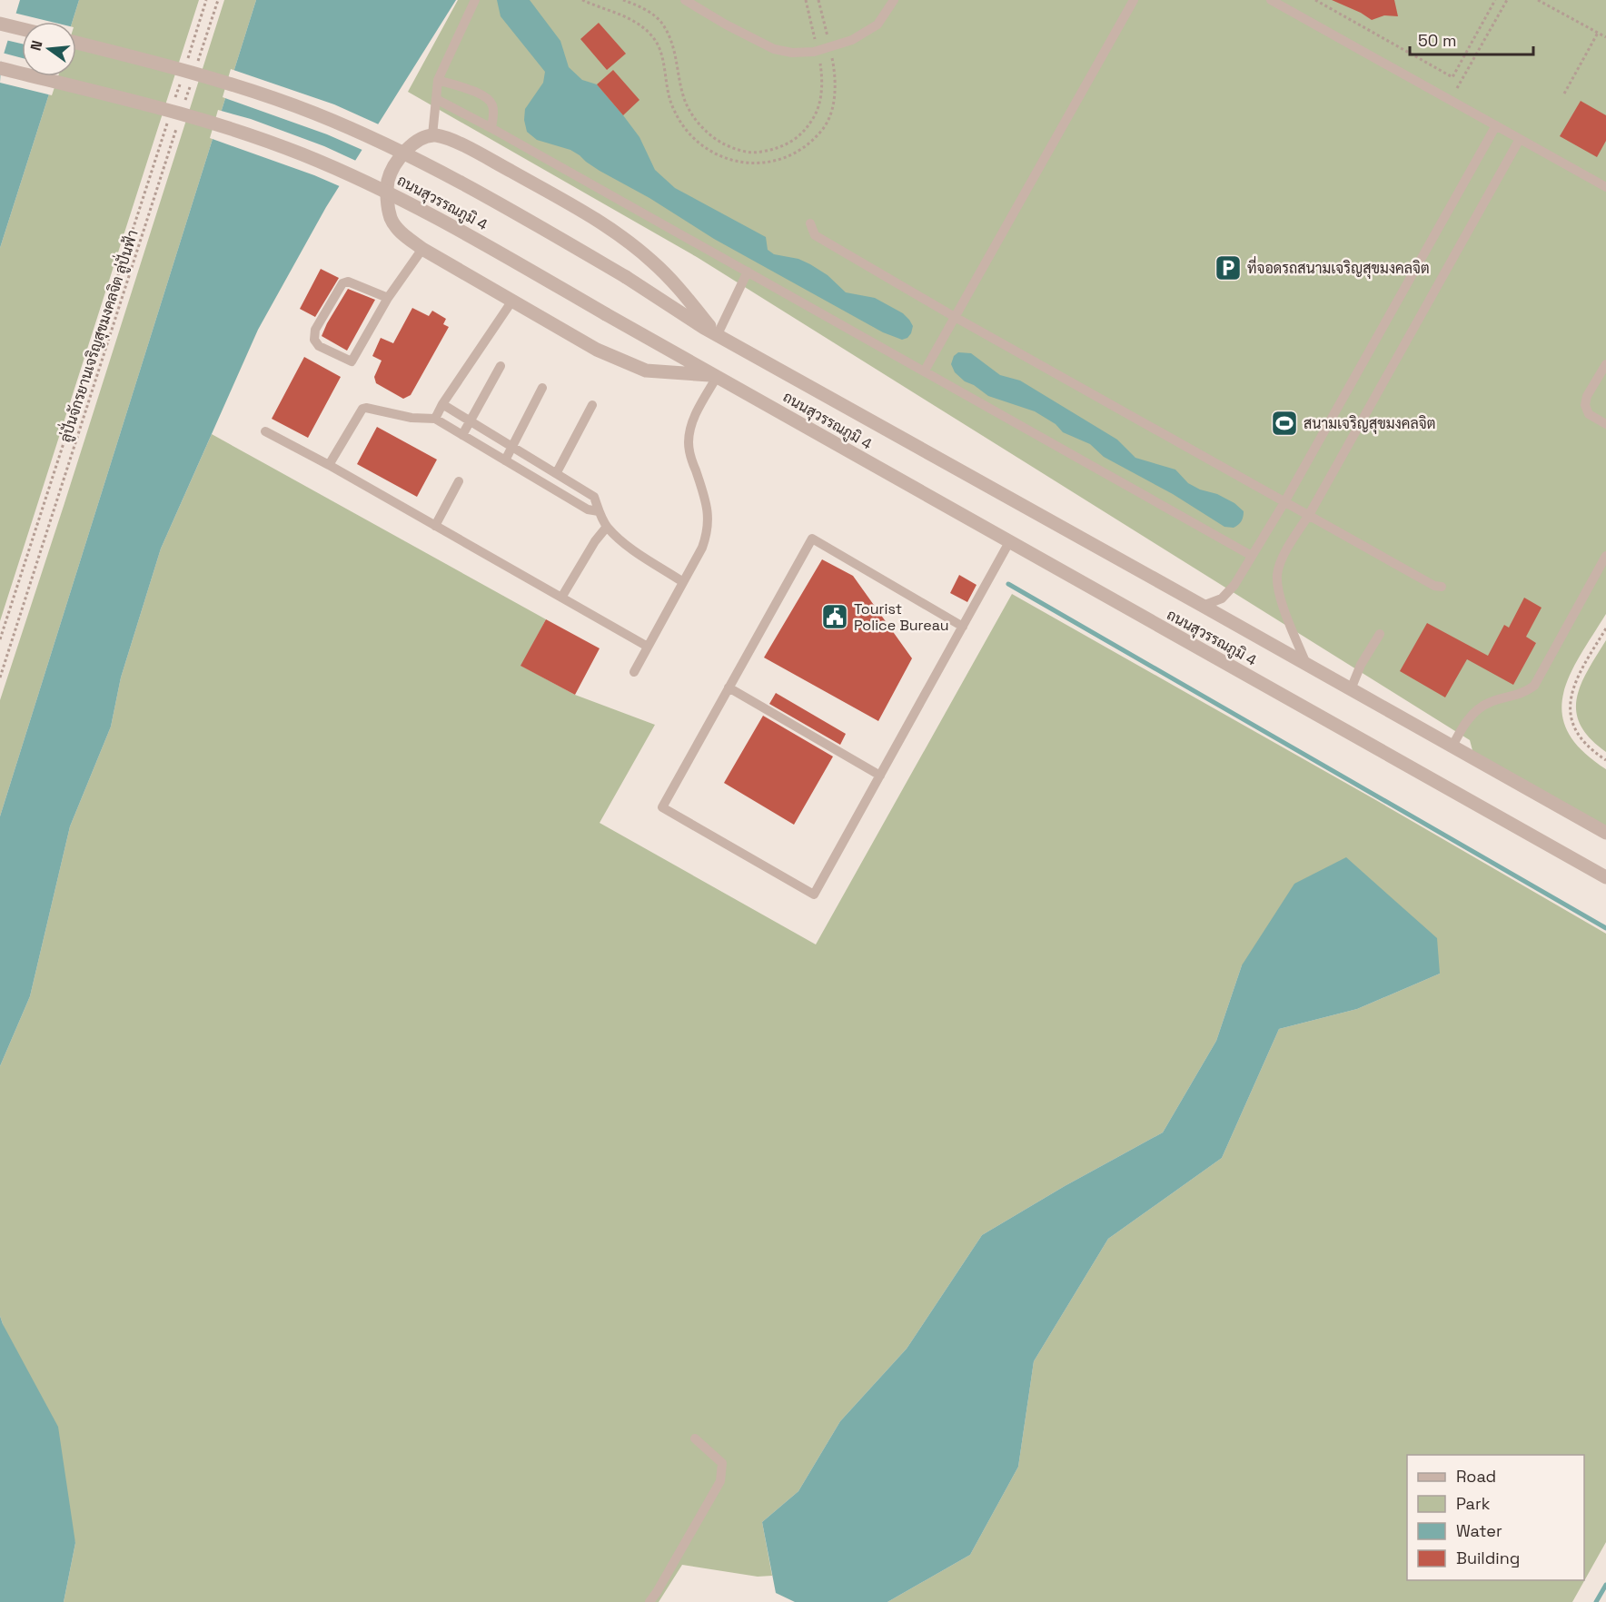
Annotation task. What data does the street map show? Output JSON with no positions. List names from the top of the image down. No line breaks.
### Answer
{"streets":{"street":["ถนนสุวรรณภูมิ 4"],"path":["ลู่ปั่นจักรยานเจริญสุขมงคลจิต ลู่ปั่นฟ้า"]},"places":{"parking":["ที่จอดรถสนามเจริญสุขมงคลจิต"],"sports":["สนามเจริญสุขมงคลจิต"],"public building":["Tourist Police Bureau"]},"legend":["Road","Park","Water","Building"],"scale_bar":"50 m","north":"left"}
